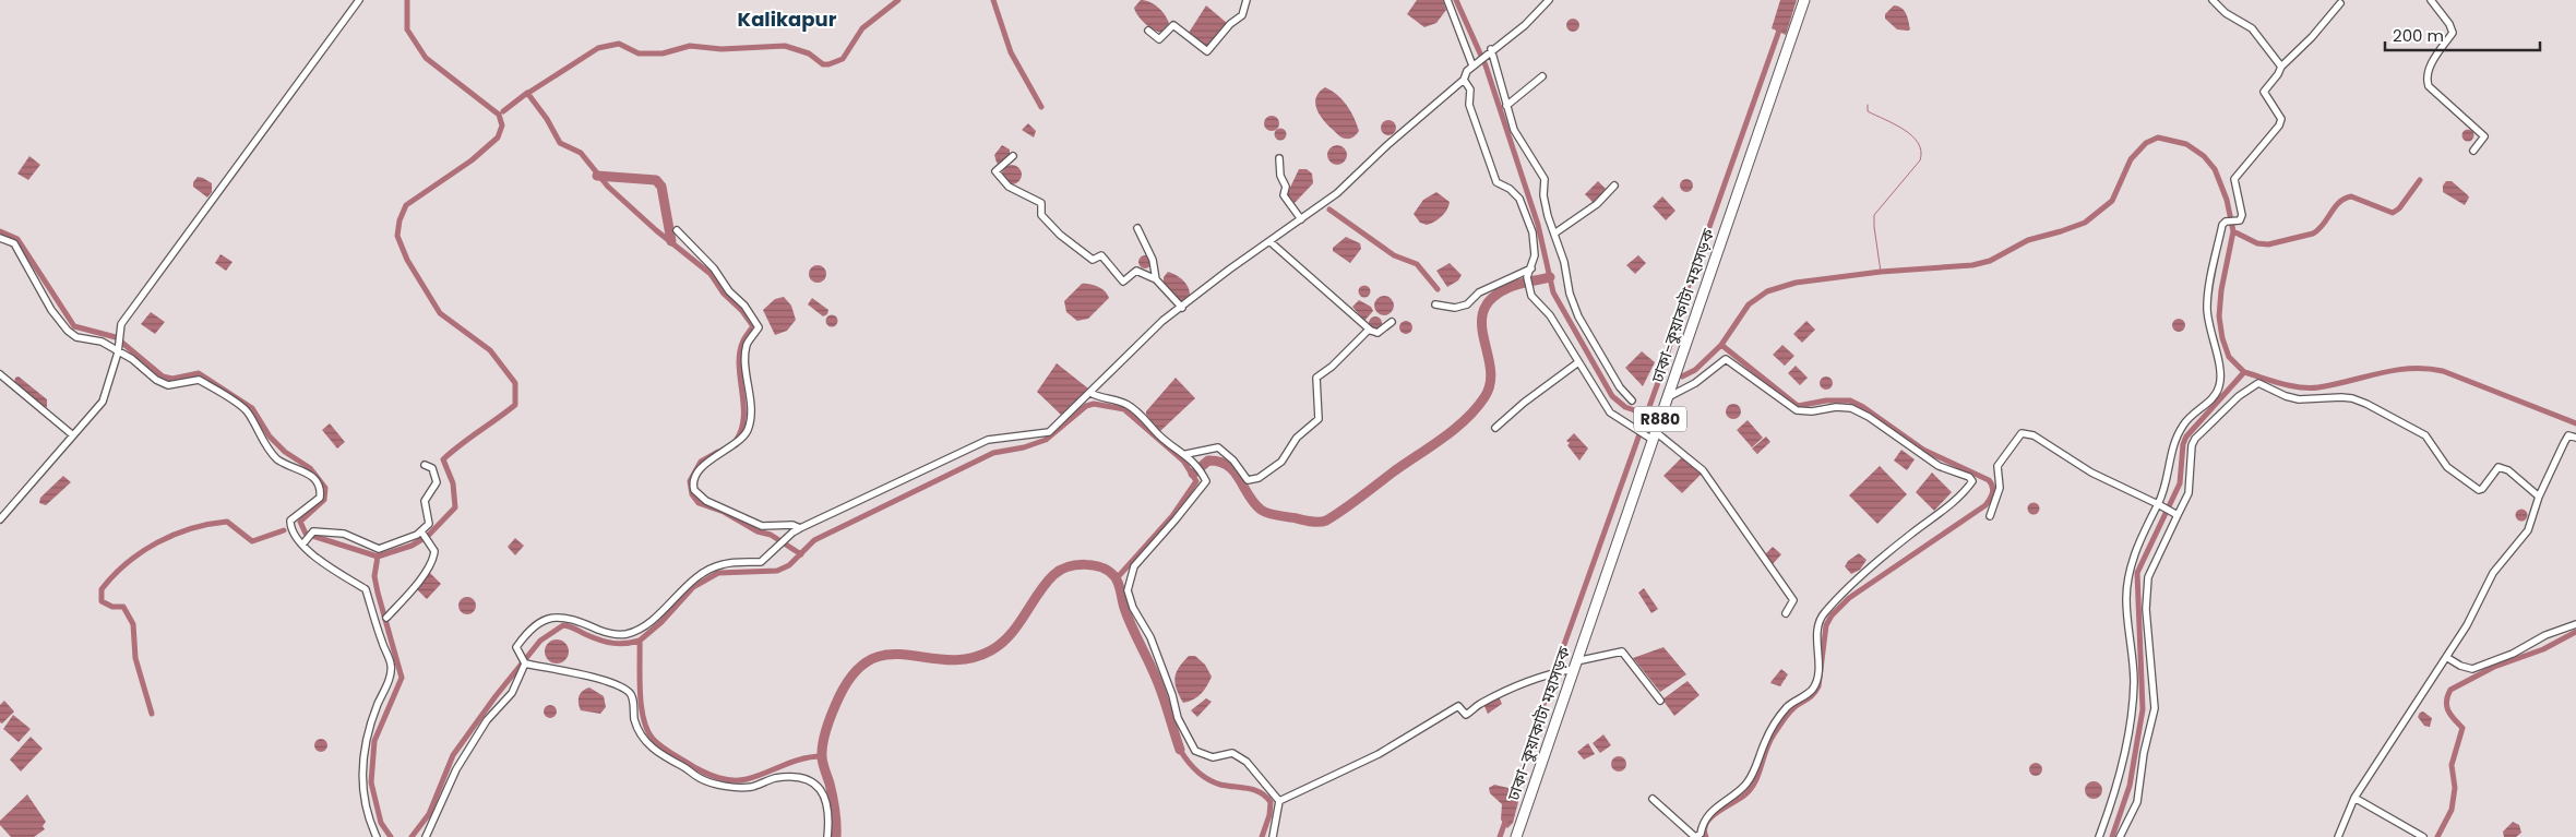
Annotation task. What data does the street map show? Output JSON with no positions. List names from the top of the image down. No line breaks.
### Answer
{"streets":{"main road":["ঢাকা-কুয়াকাটা মহাসড়ক","R880"]},"districts":["Kalikapur"],"scale_bar":"200 m"}
